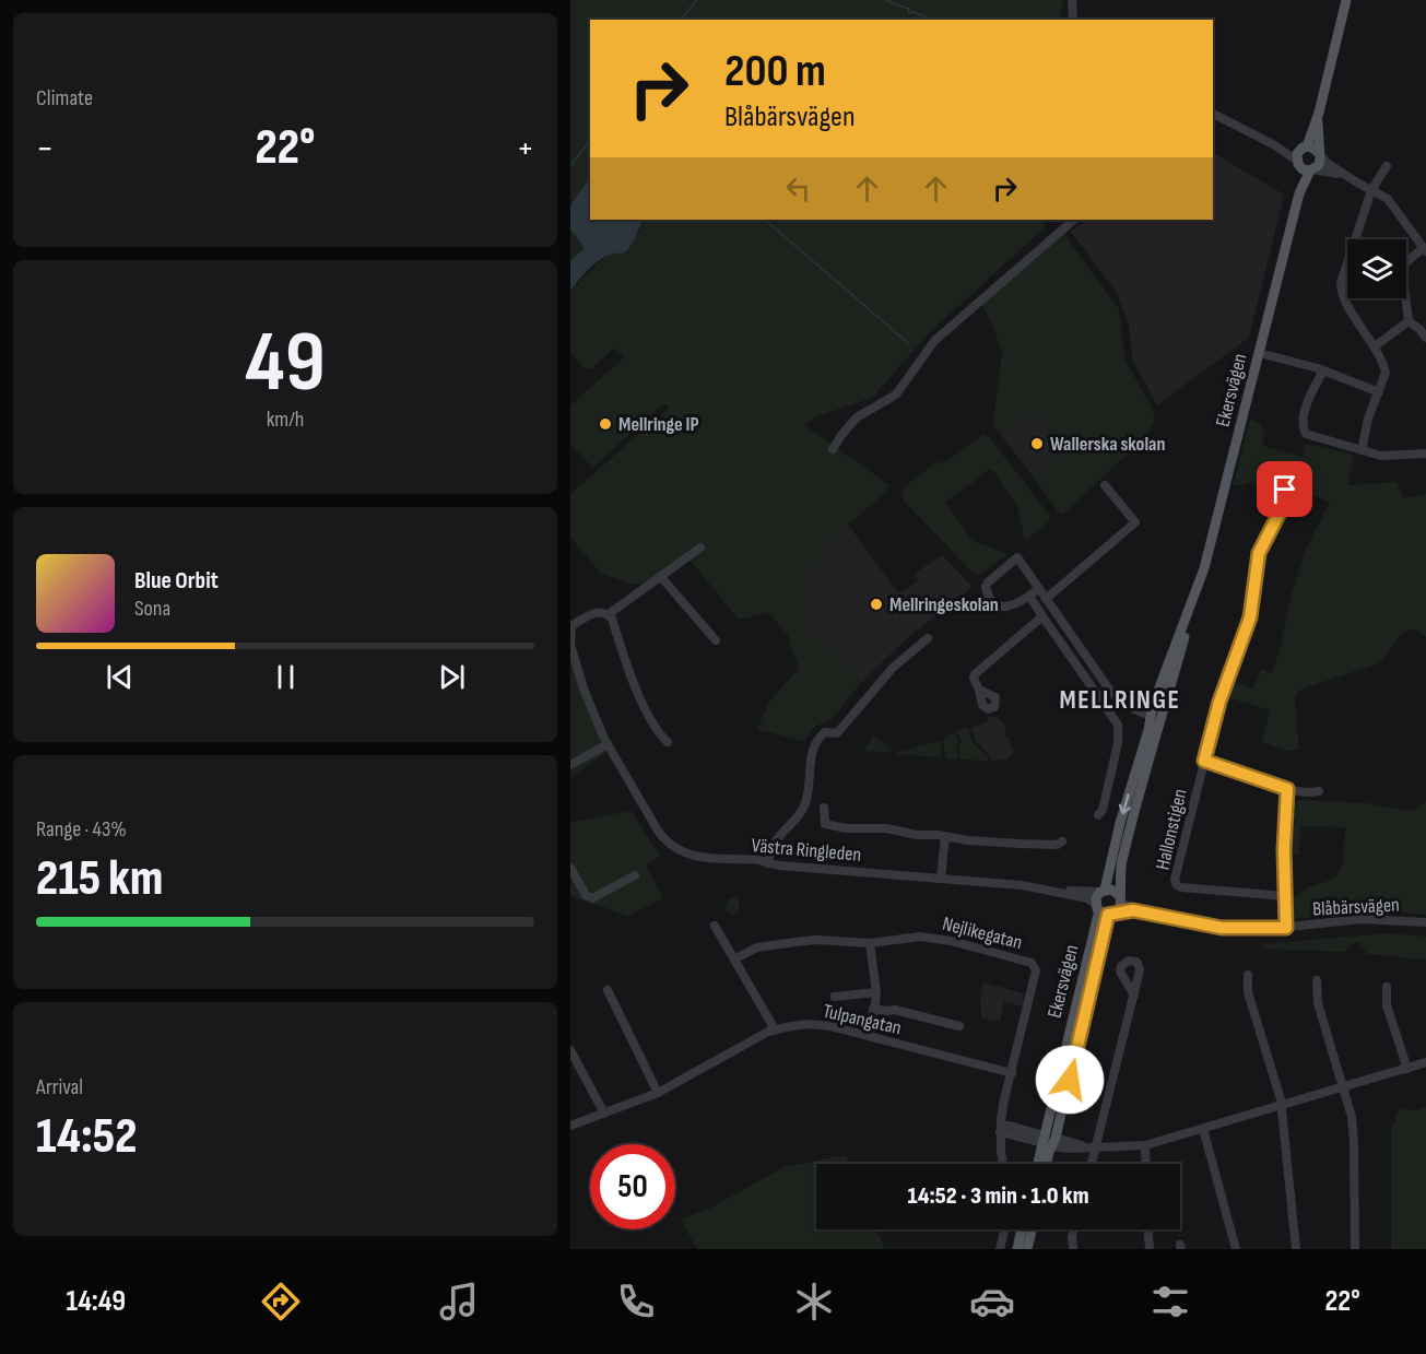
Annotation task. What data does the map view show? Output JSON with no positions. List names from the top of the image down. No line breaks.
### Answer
{"streets":{"main road":["Ekersvägen"],"street":["Hallonstigen","Västra Ringleden","Blåbärsvägen","Nejlikegatan","Tulpangatan"]},"crossings":[["Ekersvägen","Västra Ringleden"],["Ekersvägen","Blåbärsvägen"],["Västra Ringleden","Blåbärsvägen"],["Nejlikegatan","Tulpangatan"]],"districts":["MELLRINGE"],"places":["Mellringe IP","Wallerska skolan","Mellringeskolan"],"page":{"tile":["Climate",["49","km/h"],["Range · 43%","215 km"],["Arrival","14:52"]],"turn":["200 m","Blåbärsvägen"],"heat":["−","22°","+"],"song":["Blue Orbit","Sona"],"limit":"50","trip":"14:52 · 3 min · 1.0 km","tabs":["14:49","22°"]}}
